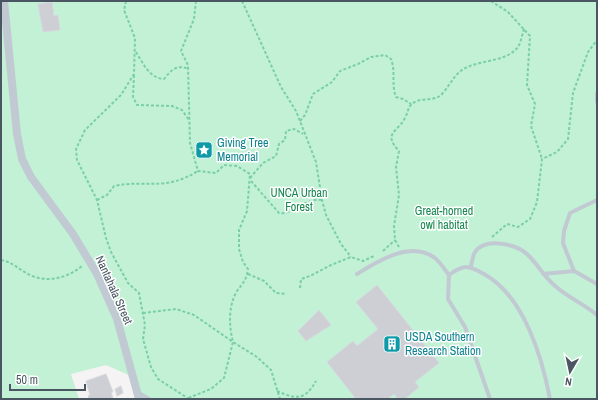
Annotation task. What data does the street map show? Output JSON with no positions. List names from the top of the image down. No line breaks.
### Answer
{"streets":{"street":["Nantahala Street"]},"parks":["UNCA Urban Forest","Great-horned owl habitat"],"places":{"place":["Giving Tree Memorial"],"building":["USDA Southern Research Station"]},"scale_bar":"50 m","north":"bottom"}
